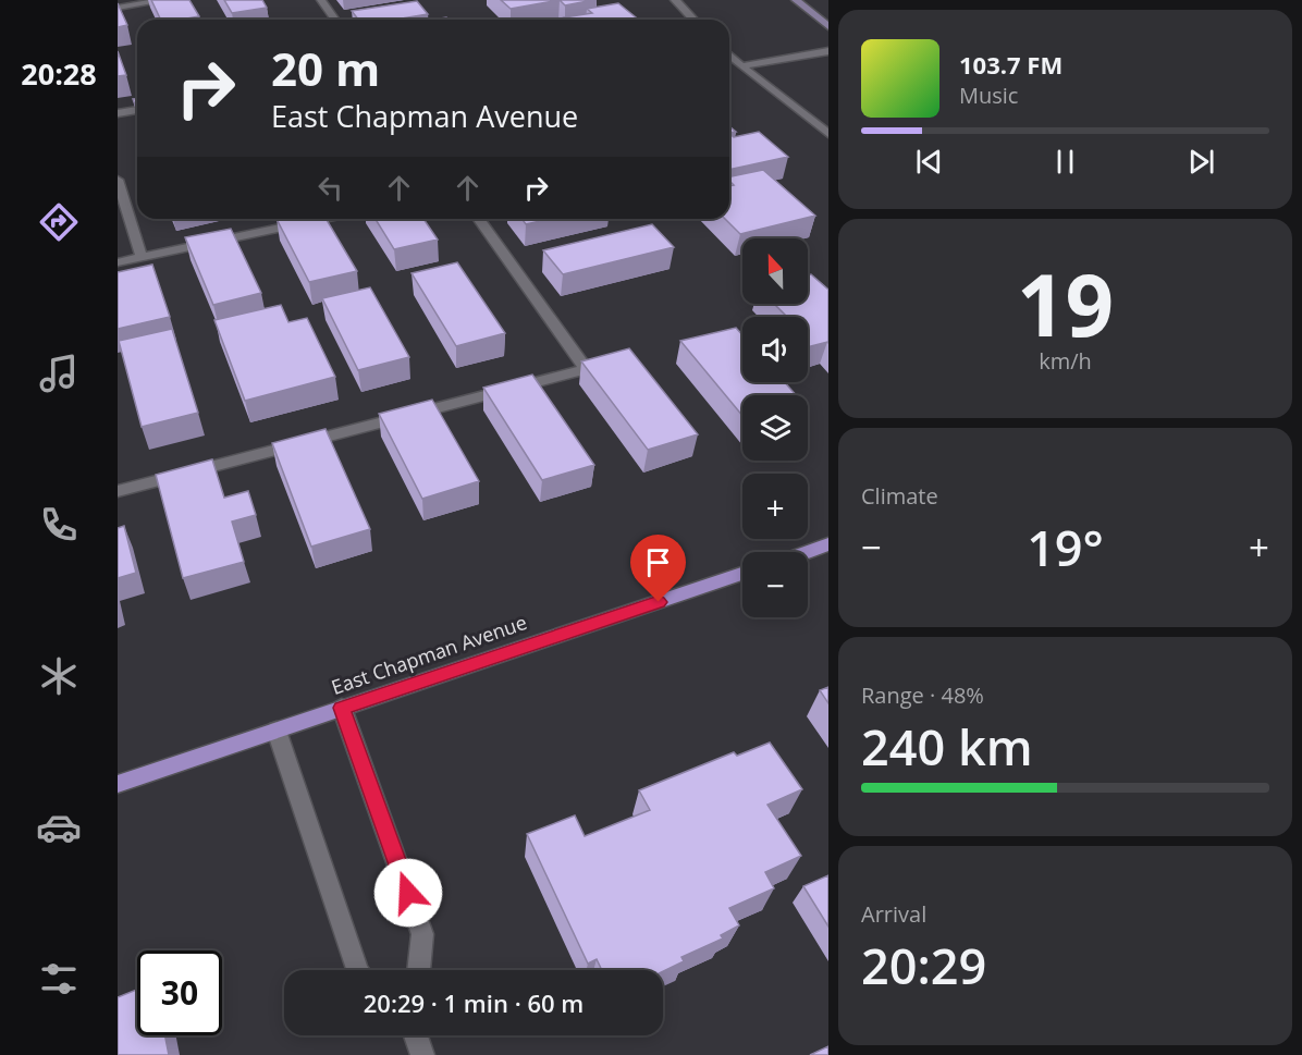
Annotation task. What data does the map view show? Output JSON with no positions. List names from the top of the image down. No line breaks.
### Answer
{"streets":{"main road":["East Chapman Avenue"]},"north":"top","page":{"tabs":"20:28","turn":["20 m","East Chapman Avenue"],"song":["103.7 FM","Music"],"tile":[["19","km/h"],"Climate",["Range · 48%","240 km"],["Arrival","20:29"]],"map_buttons":["+","−"],"heat":["−","19°","+"],"limit":"30","trip":"20:29 · 1 min · 60 m"}}
